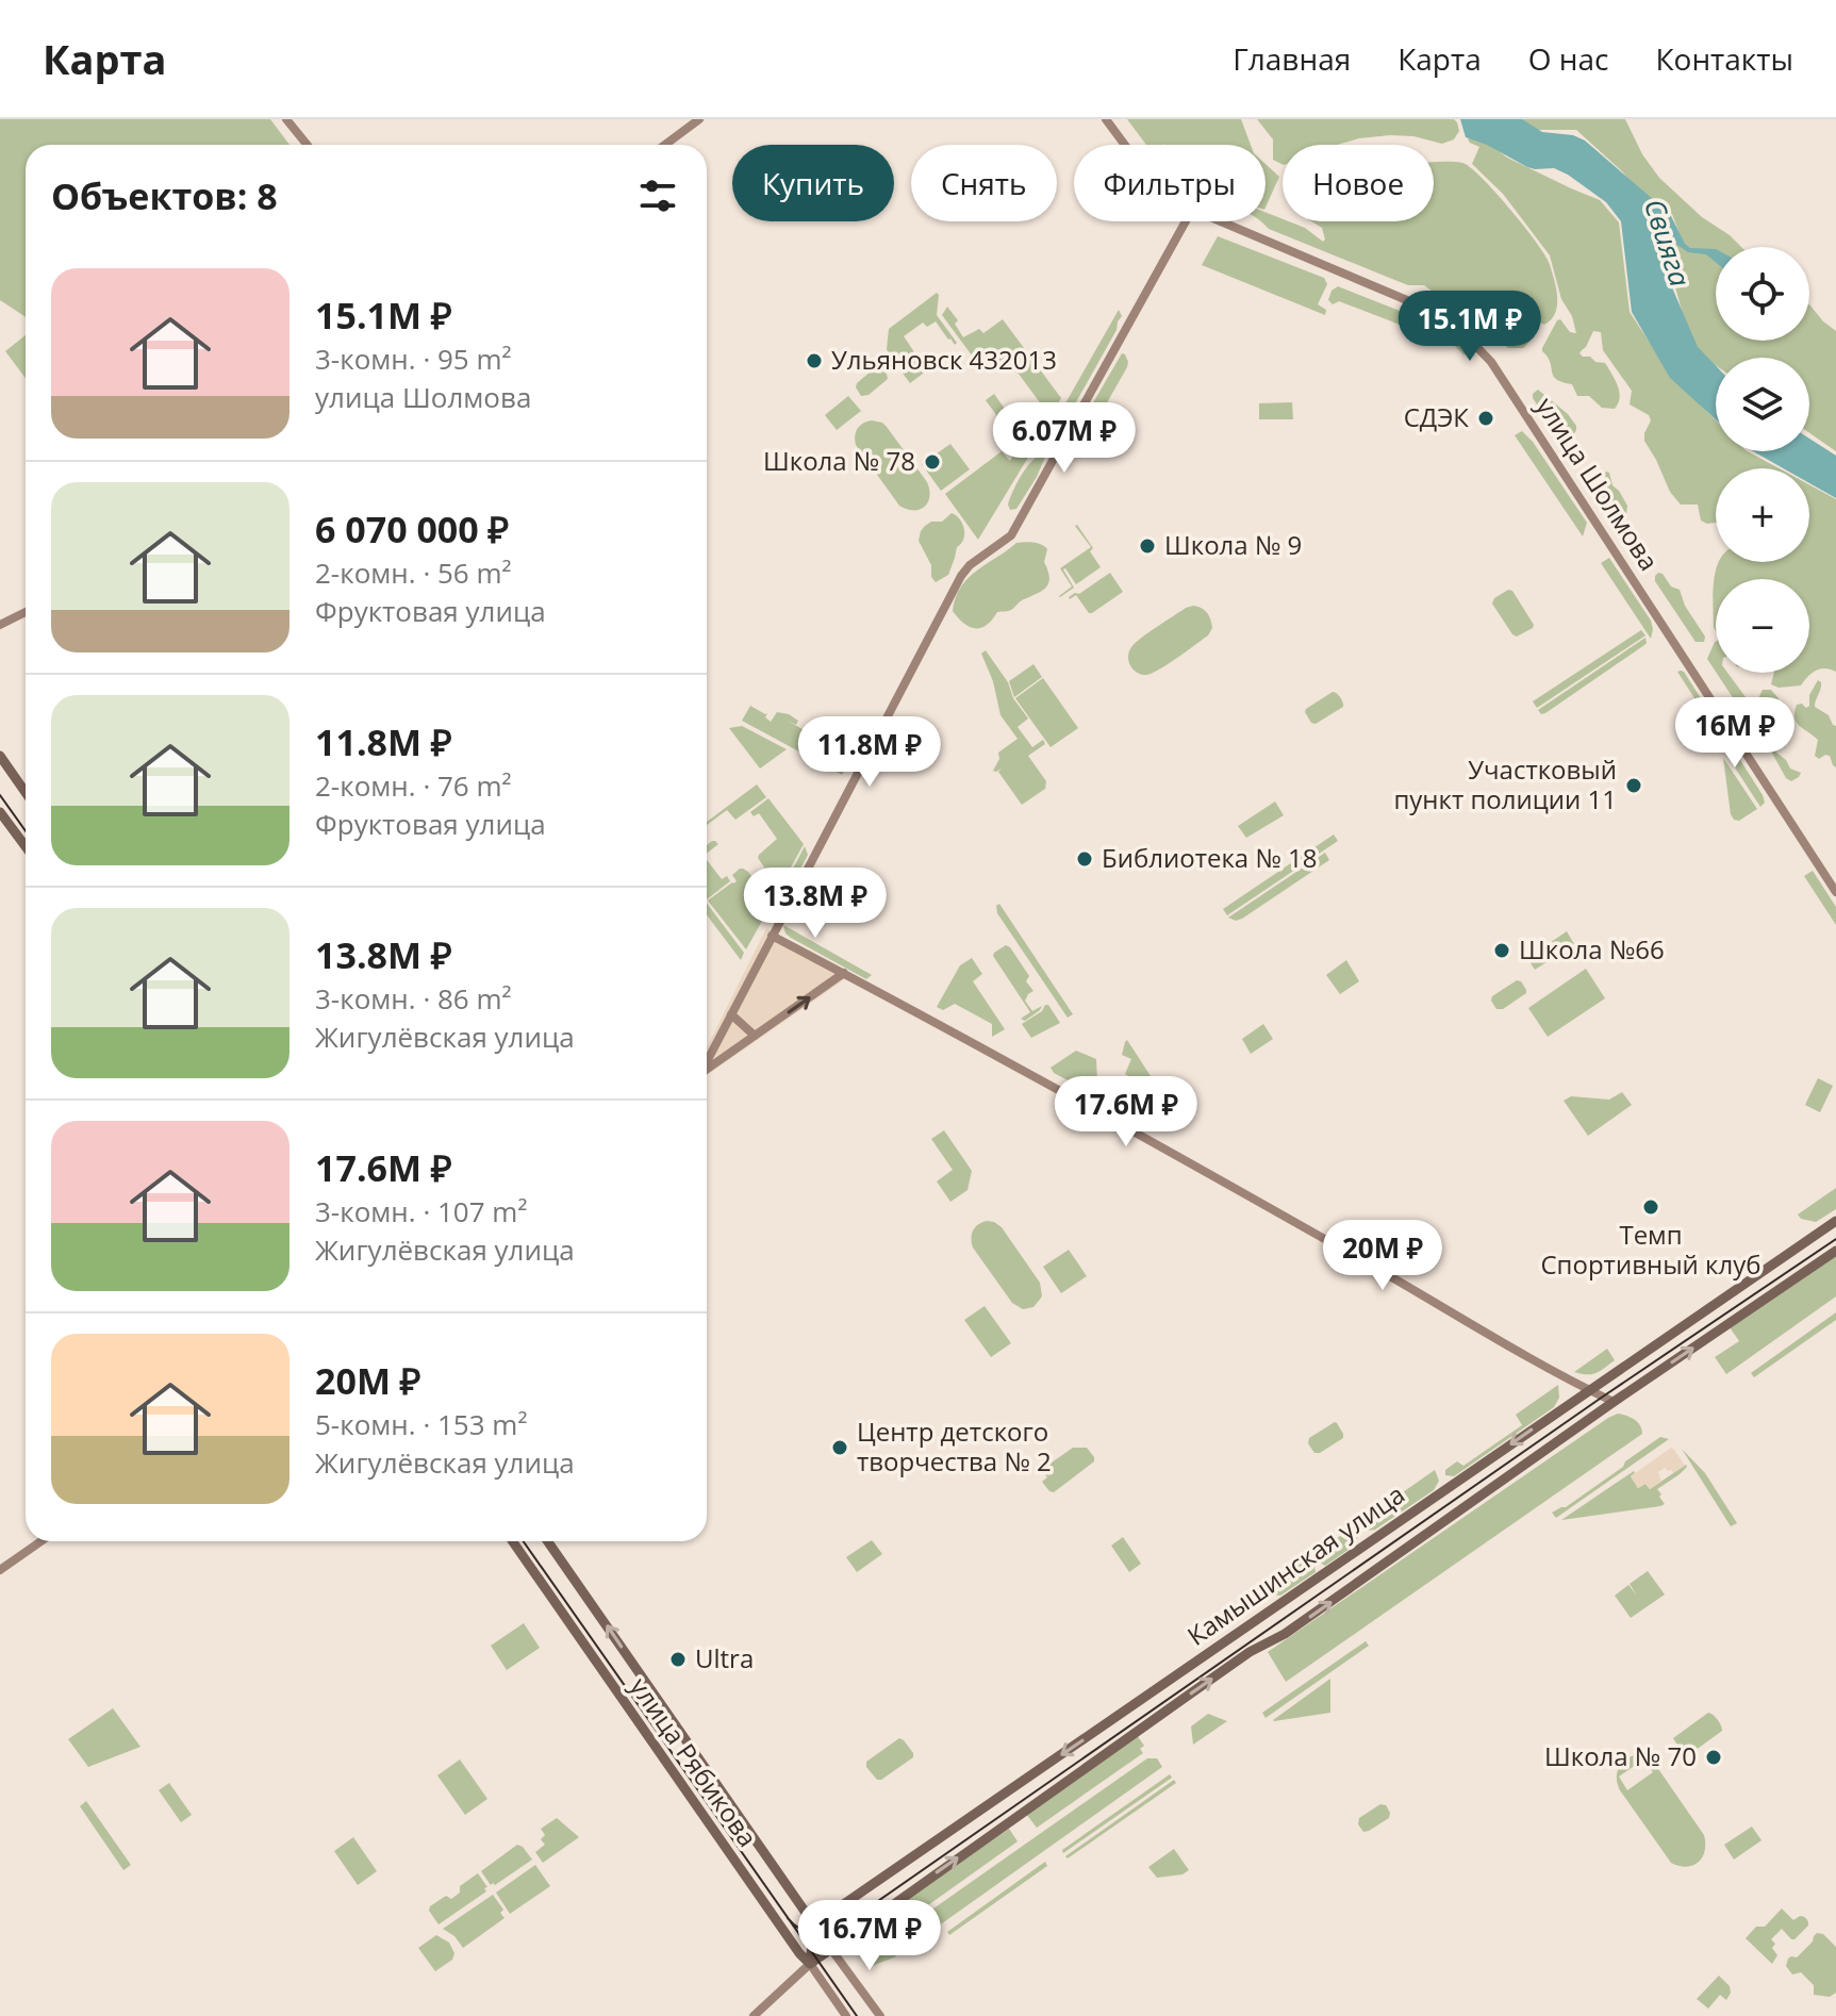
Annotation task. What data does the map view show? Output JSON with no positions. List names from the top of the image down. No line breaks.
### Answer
{"streets":{"main road":["Камышинская улица","улица Рябикова"],"street":["улица Шолмова"]},"crossings":[["Камышинская улица","улица Рябикова"]],"water":["Свияга"],"places":["Ульяновск 432013","СДЭК","Школа № 78","Школа № 9","Участковый пункт полиции 11","Библиотека № 18","Школа №66","Темп Спортивный клуб","Центр детского творчества № 2","Ultra","Школа № 70"],"page":{"header":"Карта","nav":["Главная","Карта","О нас","Контакты"],"chip":["Купить","Снять","Фильтры","Новое"],"heading":"Объектов: 8","map_buttons":["+","−"],"list":[{"name":"15.1M ₽","note":"3-комн. · 95 m² · улица Шолмова"},{"name":"6 070 000 ₽","note":"2-комн. · 56 m² · Фруктовая улица"},{"name":"11.8M ₽","note":"2-комн. · 76 m² · Фруктовая улица"},{"name":"13.8M ₽","note":"3-комн. · 86 m² · Жигулёвская улица"},{"name":"17.6M ₽","note":"3-комн. · 107 m² · Жигулёвская улица"},{"name":"20M ₽","note":"5-комн. · 153 m² · Жигулёвская улица"}],"price":["15.1M ₽","6.07M ₽","16M ₽","11.8M ₽","13.8M ₽","17.6M ₽","20M ₽","16.7M ₽"]}}
